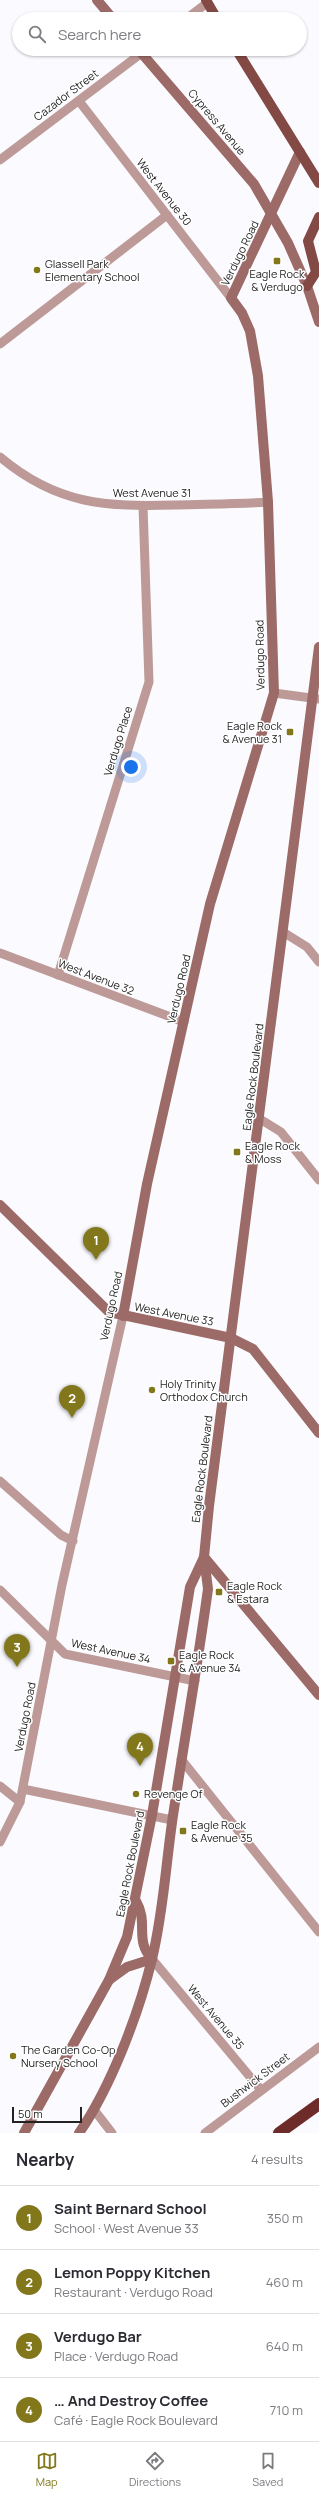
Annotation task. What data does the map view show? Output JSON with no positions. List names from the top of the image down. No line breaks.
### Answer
{"streets":{"main road":["Cypress Avenue","Verdugo Road","Eagle Rock Boulevard","West Avenue 33"],"street":["Cazador Street","West Avenue 30","West Avenue 31","Verdugo Place","West Avenue 32","West Avenue 34","West Avenue 35","Bushwick Street"]},"crossings":[["Cazador Street","West Avenue 30"],["Cypress Avenue","Verdugo Road"],["West Avenue 30","Verdugo Road"],["Verdugo Road","West Avenue 31"],["Verdugo Road","West Avenue 32"],["Verdugo Road","West Avenue 33"],["Verdugo Road","West Avenue 34"],["West Avenue 31","Verdugo Place"],["Verdugo Place","West Avenue 32"],["Eagle Rock Boulevard","West Avenue 33"],["Eagle Rock Boulevard","West Avenue 34"],["Eagle Rock Boulevard","West Avenue 35"],["West Avenue 35","Bushwick Street"]],"places":{"transit":["Eagle Rock & Verdugo","Eagle Rock & Avenue 31","Eagle Rock & Moss","Eagle Rock & Estara","Eagle Rock & Avenue 34","Eagle Rock & Avenue 35"],"other":["Glassell Park Elementary School","Holy Trinity Orthodox Church","Revenge Of","The Garden Co-Op Nursery School"]},"scale_bar":"50 m","page":{"search":"Search here","pins":["1","2","3","4"],"scale":"50 m","heading":["Nearby","4 results"],"list":[{"mark":"1","name":"Saint Bernard School","note":"School · West Avenue 33","value":"350 m"},{"mark":"2","name":"Lemon Poppy Kitchen","note":"Restaurant · Verdugo Road","value":"460 m"},{"mark":"3","name":"Verdugo Bar","note":"Place · Verdugo Road","value":"640 m"},{"mark":"4","name":"… And Destroy Coffee","note":"Café · Eagle Rock Boulevard","value":"710 m"}],"nav":["Map","Directions","Saved"]}}
